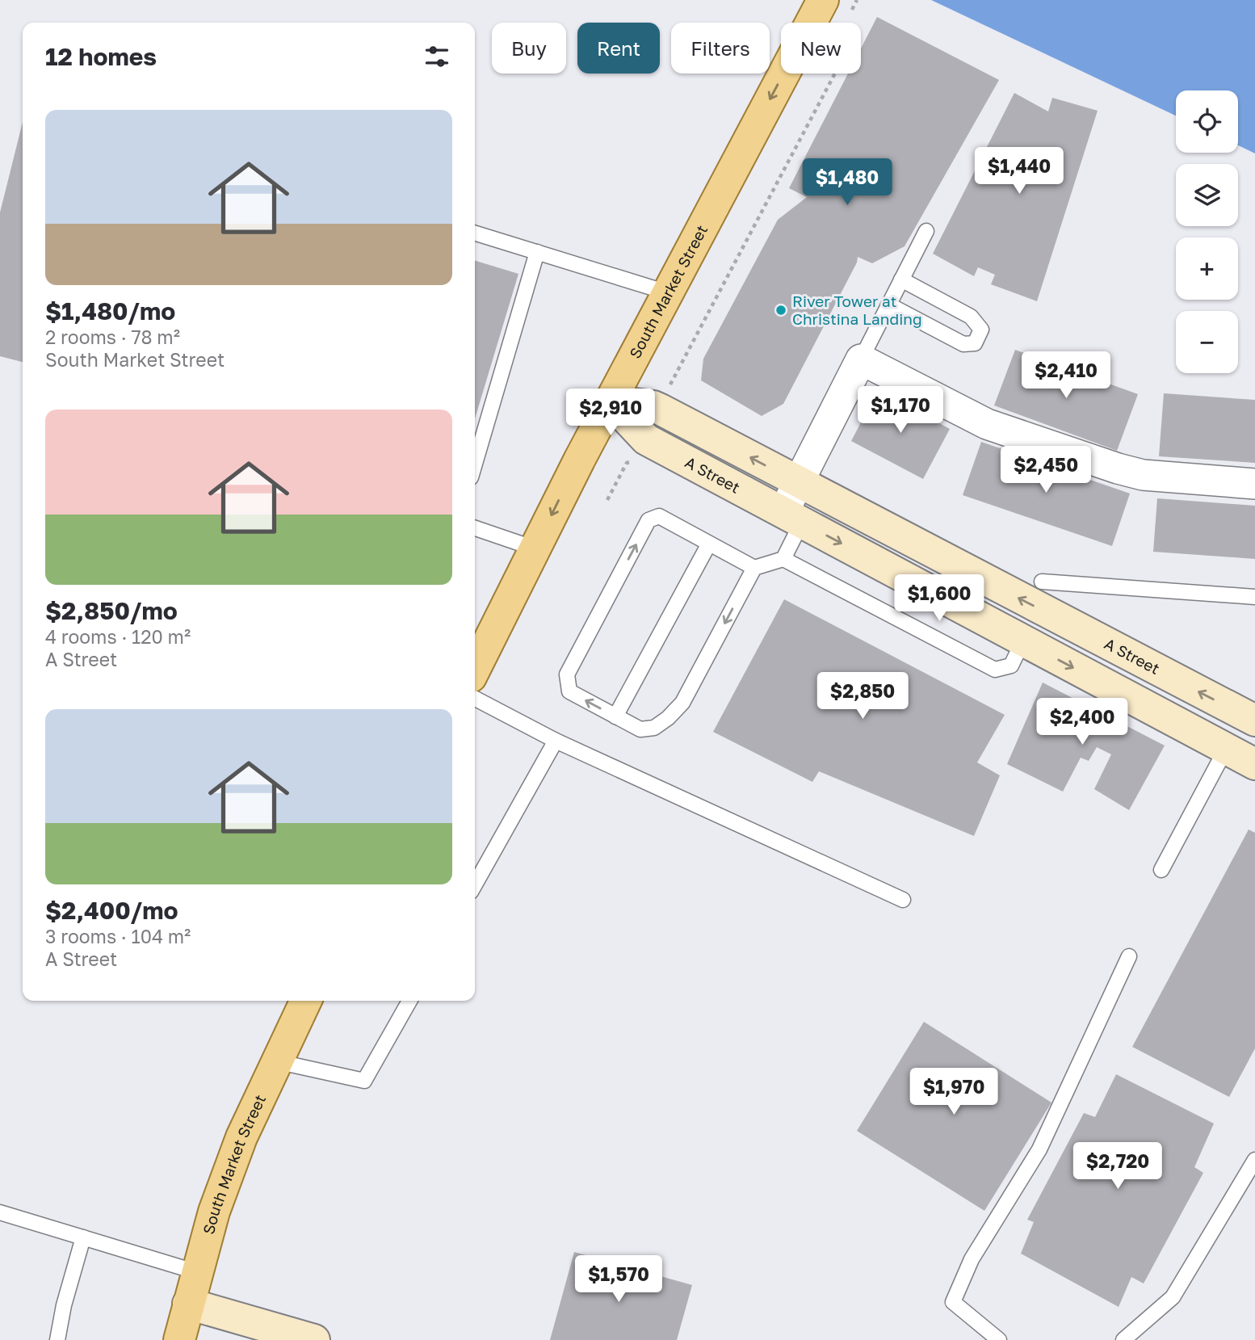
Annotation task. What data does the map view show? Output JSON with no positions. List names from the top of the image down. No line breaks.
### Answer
{"streets":{"main road":["South Market Street"],"street":["A Street"]},"crossings":[["South Market Street","A Street"]],"one_way":["South Market Street"],"places":["River Tower at Christina Landing"],"page":{"chip":["Buy","Rent","Filters","New"],"heading":"12 homes","map_buttons":["+","−"],"list":[{"name":"$1,480/mo","note":"2 rooms · 78 m² · South Market Street"},{"name":"$2,850/mo","note":"4 rooms · 120 m² · A Street"},{"name":"$2,400/mo","note":"3 rooms · 104 m² · A Street"}],"price":["$1,440","$1,480","$2,410","$1,170","$2,910","$2,450","$1,600","$2,850","$2,400","$1,970","$2,720","$1,570"]}}
